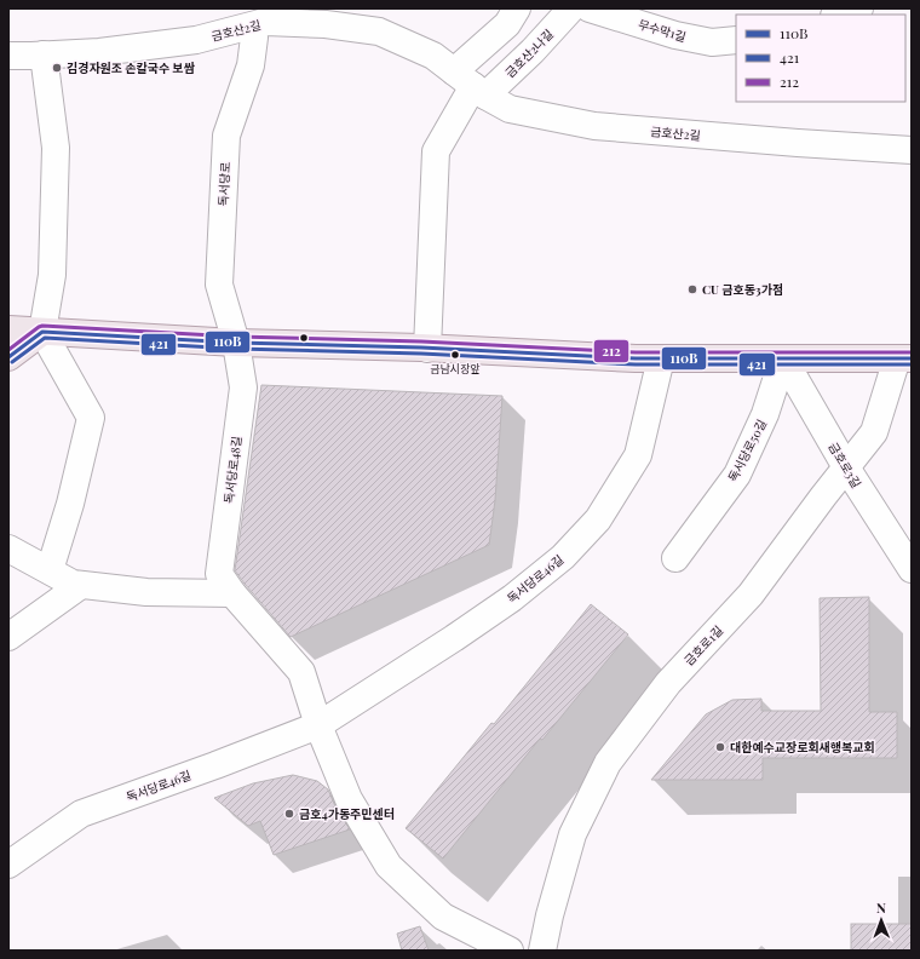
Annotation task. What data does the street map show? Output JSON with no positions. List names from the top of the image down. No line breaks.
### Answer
{"streets":{"street":["금호산2길","무수막1길","금호산2나길","독서당로","독서당로50길","금호로3길","독서당로48길","독서당로46길","금호로1길"]},"crossings":[["금호산2길","금호산2나길"],["금호산2길","독서당로"],["독서당로","독서당로48길"],["독서당로50길","금호로3길"],["금호로3길","금호로1길"],["독서당로48길","독서당로46길"]],"places":["김경자원조 손칼국수 보쌈","CU 금호동3가점","금남시장앞","대한예수교장로회새행복교회","금호4가동주민센터"],"lines":["transit line 212","transit line 110B","transit line 421"],"legend":["110B","421","212"],"north":"top"}
